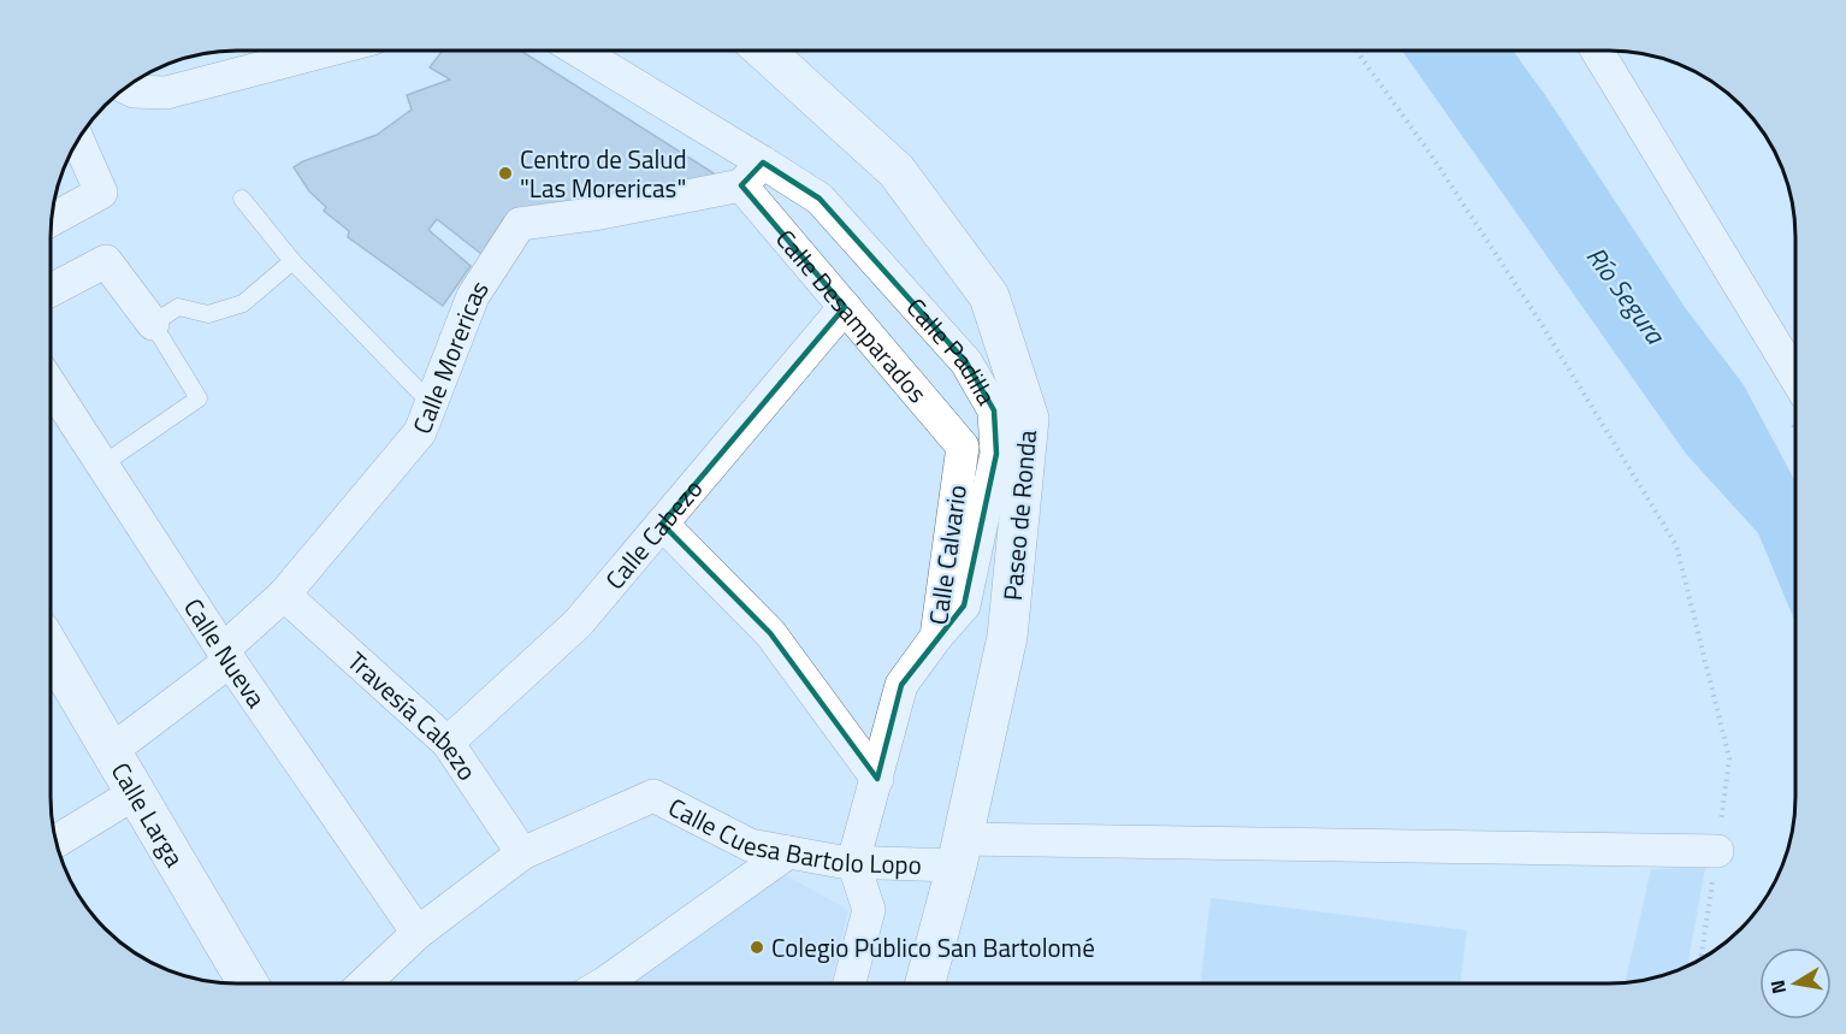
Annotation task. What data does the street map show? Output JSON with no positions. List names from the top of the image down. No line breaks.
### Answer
{"streets":{"main road":["Paseo de Ronda","Calle Larga"],"street":["Calle Desamparados","Calle Padilla","Calle Morericas","Calle Cabezo","Calle Calvario","Calle Nueva","Travesía Cabezo","Calle Cuesa Bartolo Lopo"]},"crossings":[["Calle Desamparados","Calle Morericas"],["Calle Desamparados","Calle Cabezo"],["Calle Desamparados","Calle Calvario"],["Calle Padilla","Calle Calvario"],["Calle Morericas","Calle Nueva"],["Calle Morericas","Travesía Cabezo"],["Calle Morericas","Calle Larga"],["Paseo de Ronda","Calle Cuesa Bartolo Lopo"],["Calle Cabezo","Travesía Cabezo"],["Calle Calvario","Calle Cuesa Bartolo Lopo"],["Travesía Cabezo","Calle Cuesa Bartolo Lopo"]],"water":["Río Segura"],"places":["Centro de Salud \"Las Morericas\"","Colegio Público San Bartolomé"],"north":"left"}
